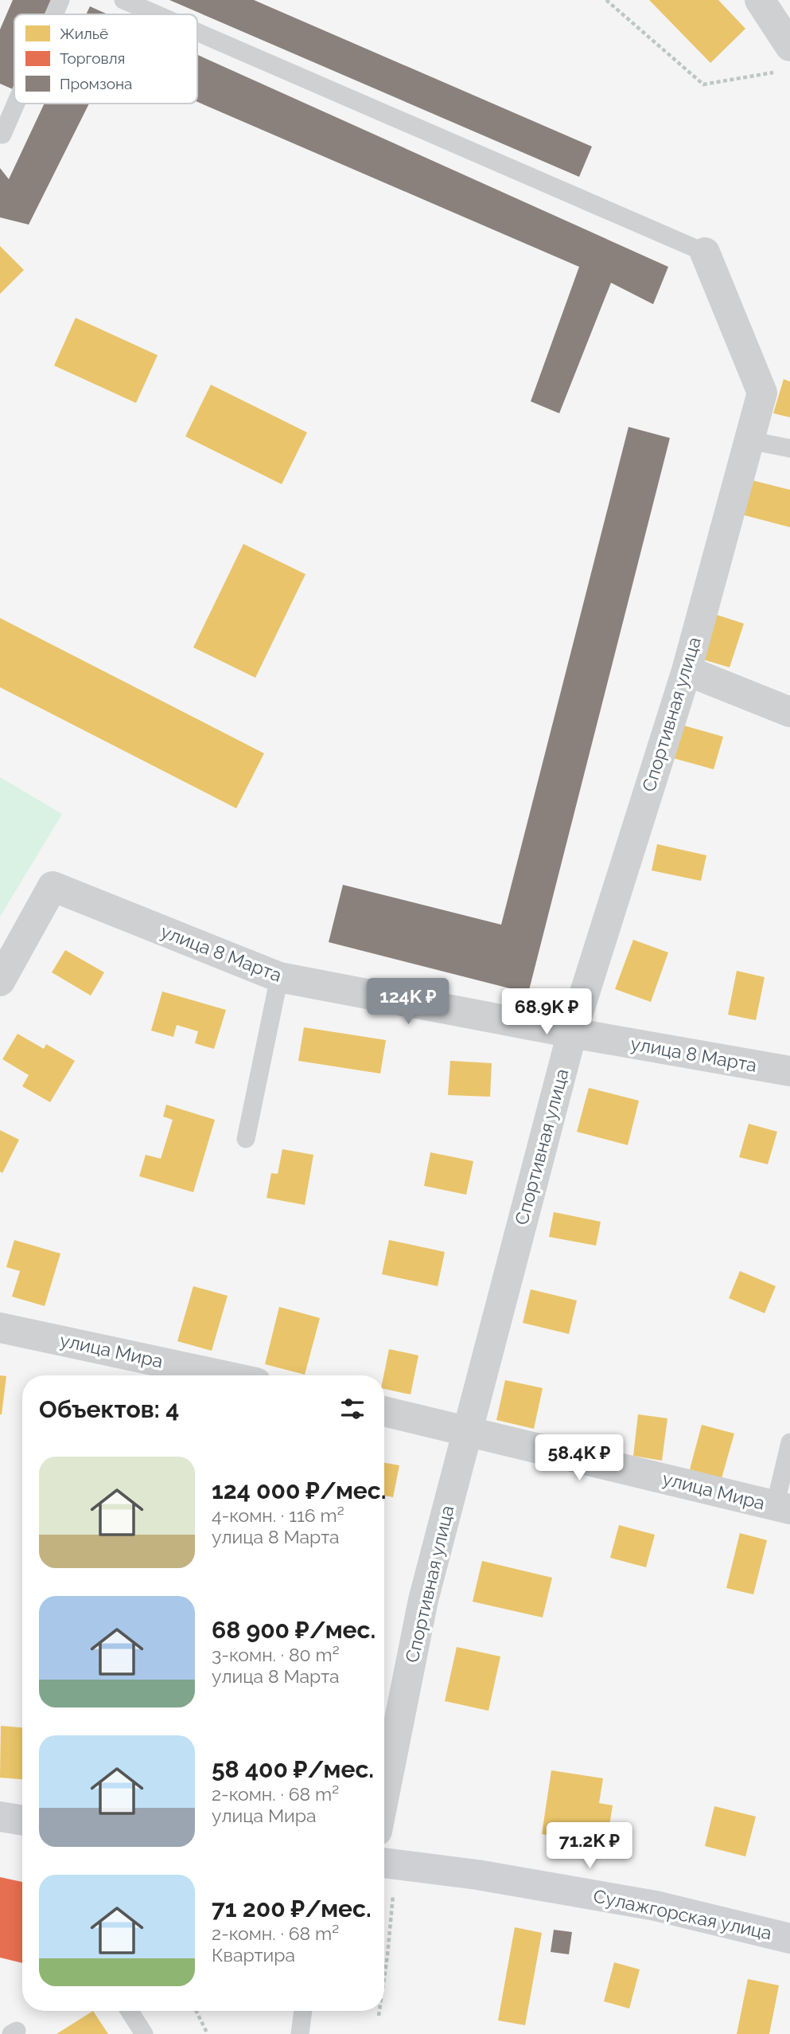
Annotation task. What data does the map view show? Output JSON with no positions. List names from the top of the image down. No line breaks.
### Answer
{"streets":{"main road":["Сулажгорская улица"],"street":["Спортивная улица","улица 8 Марта","улица Мира"]},"crossings":[["Спортивная улица","улица 8 Марта"],["Спортивная улица","улица Мира"]],"legend":["Жильё","Торговля","Промзона"],"page":{"price":["124K ₽","68.9K ₽","58.4K ₽","71.2K ₽"],"heading":"Объектов: 4","list":[{"name":"124 000 ₽/мес.","note":"4-комн. · 116 m² · улица 8 Марта"},{"name":"68 900 ₽/мес.","note":"3-комн. · 80 m² · улица 8 Марта"},{"name":"58 400 ₽/мес.","note":"2-комн. · 68 m² · улица Мира"},{"name":"71 200 ₽/мес.","note":"2-комн. · 68 m² · Квартира"}]}}
